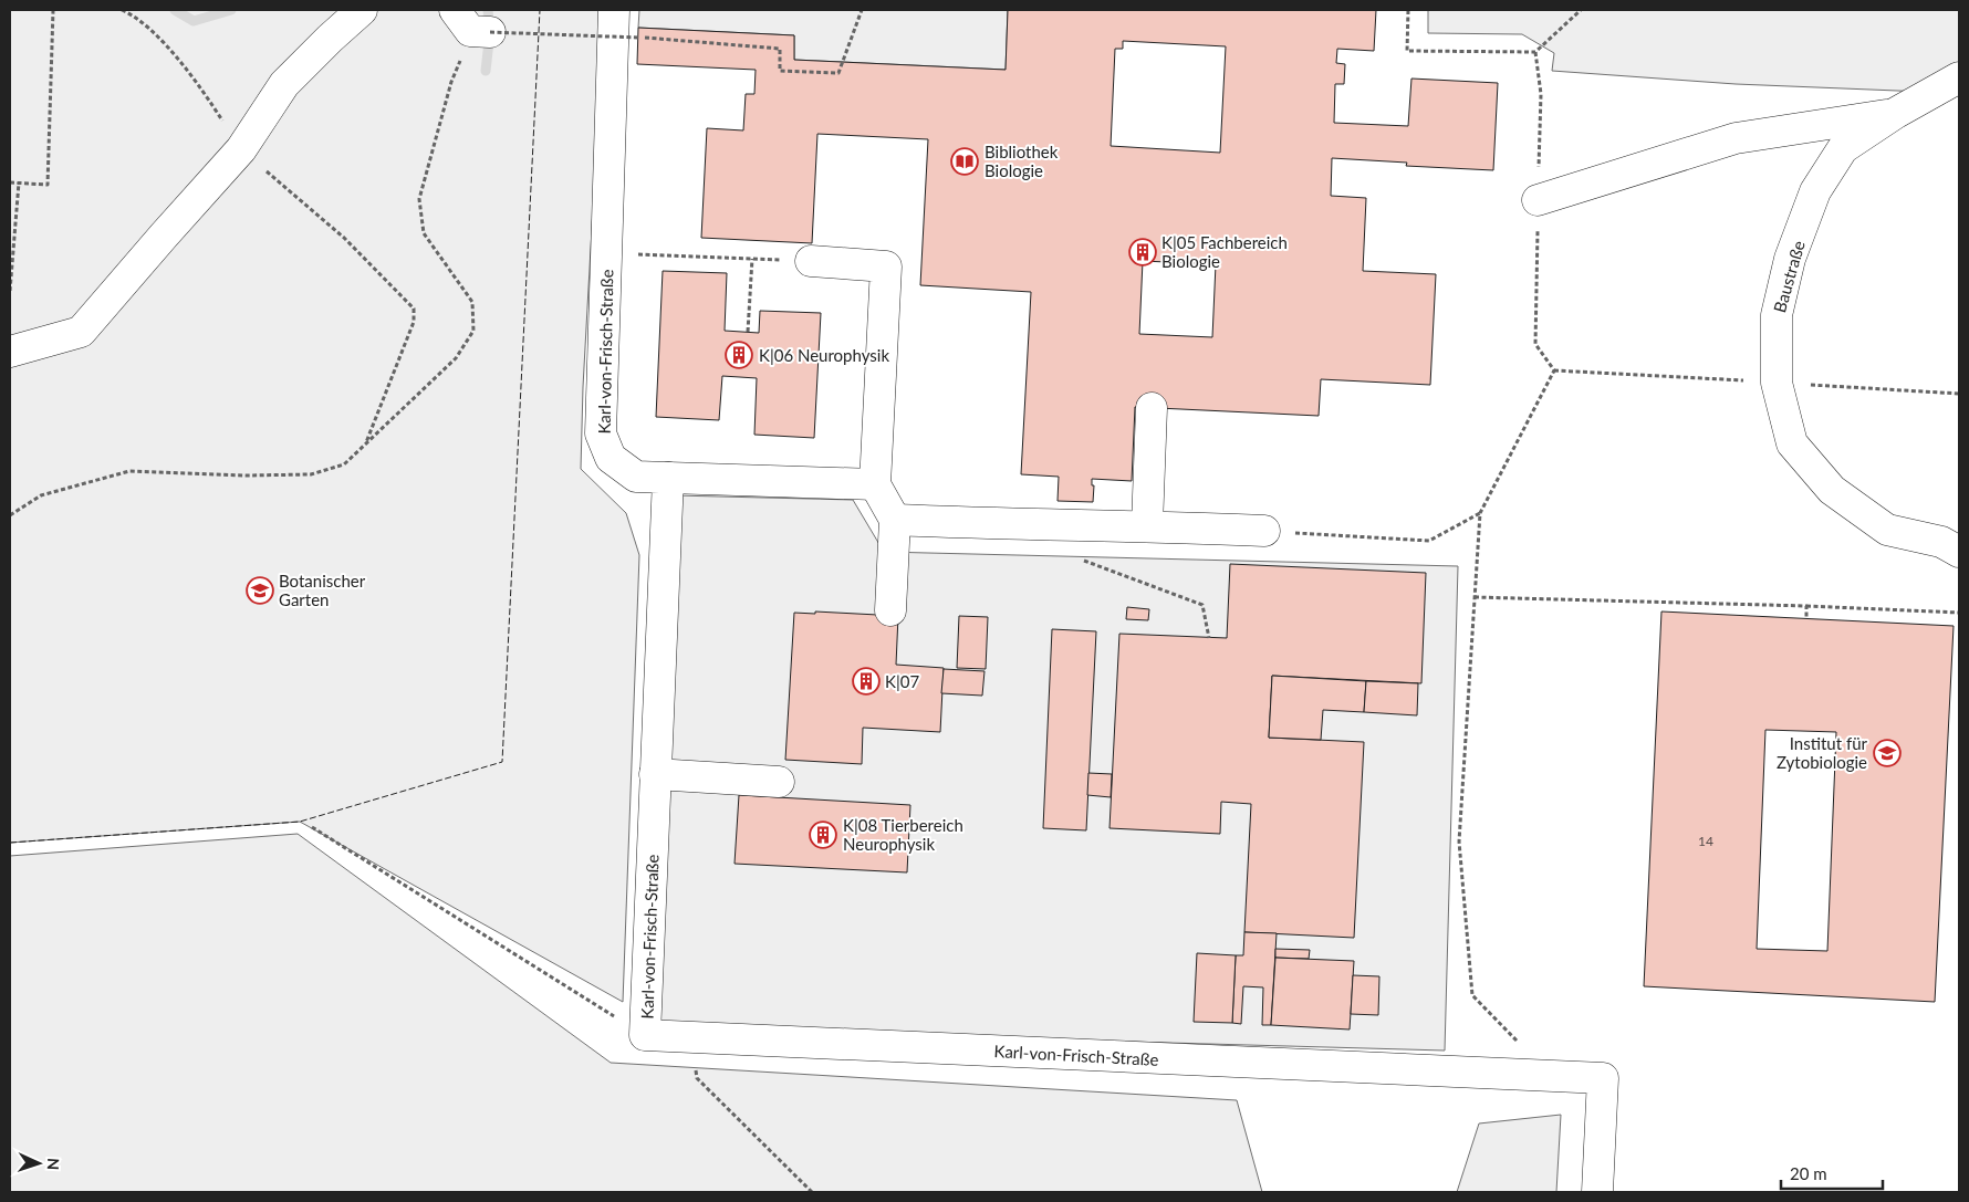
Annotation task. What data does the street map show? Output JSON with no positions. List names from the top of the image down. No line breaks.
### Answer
{"streets":{"lane":["Baustraße","Karl-von-Frisch-Straße"]},"places":{"library":["Bibliothek Biologie"],"building":["K|05 Fachbereich Biologie","K|06 Neurophysik","K|07","K|08 Tierbereich Neurophysik"],"school or university":["Botanischer Garten","Institut für Zytobiologie"]},"house_numbers":["14"],"scale_bar":"20 m","north":"right"}
